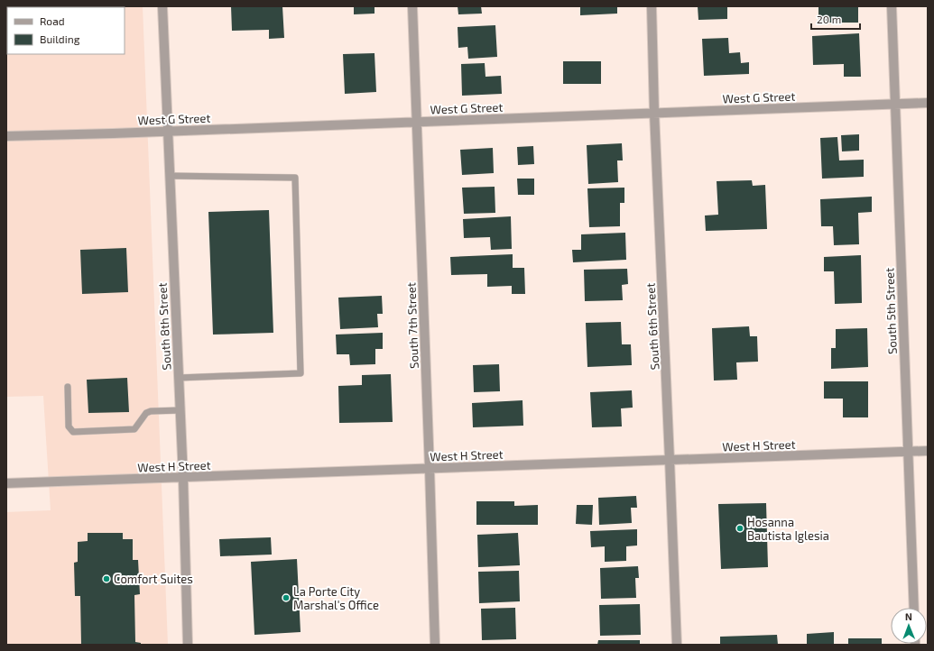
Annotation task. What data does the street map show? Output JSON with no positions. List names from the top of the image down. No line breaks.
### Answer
{"streets":{"street":["West G Street","South 5th Street","South 7th Street","South 8th Street","South 6th Street","West H Street"]},"crossings":[["West G Street","South 5th Street"],["West G Street","South 7th Street"],["West G Street","South 8th Street"],["West G Street","South 6th Street"],["South 5th Street","West H Street"],["South 7th Street","West H Street"],["South 8th Street","West H Street"],["South 6th Street","West H Street"]],"places":["Hosanna Bautista Iglesia","Comfort Suites","La Porte City Marshal's Office"],"legend":["Road","Building"],"scale_bar":"20 m","north":"top"}
